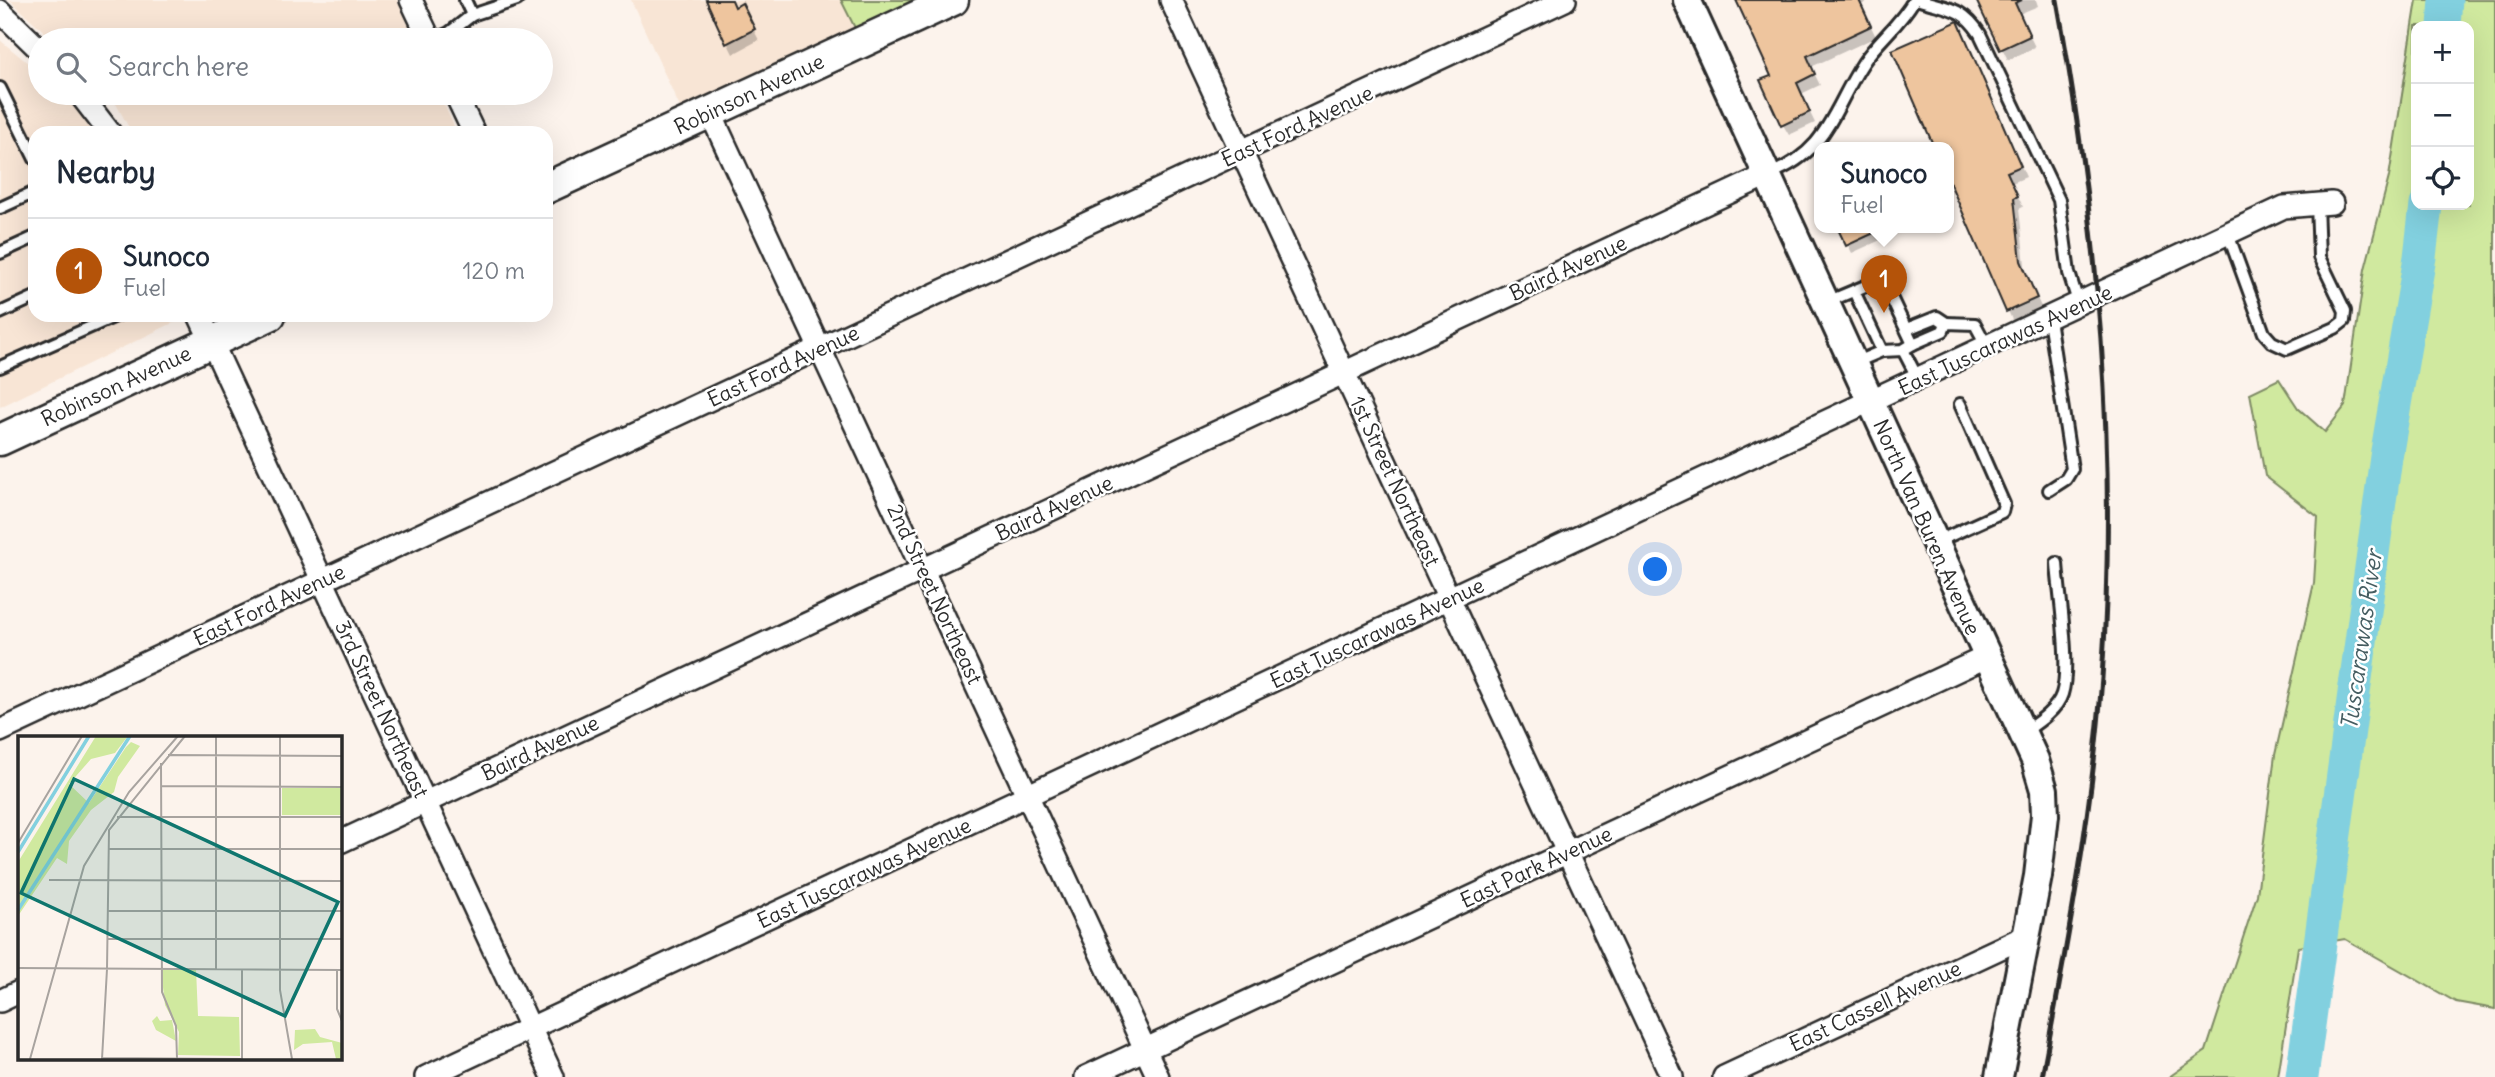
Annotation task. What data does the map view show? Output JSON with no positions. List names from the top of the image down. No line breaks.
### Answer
{"streets":{"main road":["Robinson Avenue"],"street":["East Ford Avenue","Baird Avenue","East Tuscarawas Avenue","1st Street Northeast","North Van Buren Avenue","2nd Street Northeast","3rd Street Northeast","East Park Avenue","East Cassell Avenue"]},"crossings":[["Robinson Avenue","2nd Street Northeast"],["Robinson Avenue","3rd Street Northeast"],["East Ford Avenue","1st Street Northeast"],["East Ford Avenue","2nd Street Northeast"],["East Ford Avenue","3rd Street Northeast"],["Baird Avenue","1st Street Northeast"],["Baird Avenue","North Van Buren Avenue"],["Baird Avenue","2nd Street Northeast"],["Baird Avenue","3rd Street Northeast"],["East Tuscarawas Avenue","1st Street Northeast"],["East Tuscarawas Avenue","North Van Buren Avenue"],["East Tuscarawas Avenue","2nd Street Northeast"],["East Tuscarawas Avenue","3rd Street Northeast"],["1st Street Northeast","East Park Avenue"],["North Van Buren Avenue","East Park Avenue"],["North Van Buren Avenue","East Cassell Avenue"],["2nd Street Northeast","East Park Avenue"]],"water":["Tuscarawas River"],"page":{"map_buttons":["+","−"],"search":"Search here","heading":"Nearby","popup":["Sunoco","Fuel"],"list":[{"mark":"1","name":"Sunoco","note":"Fuel","value":"120 m"}],"pins":"1"}}
